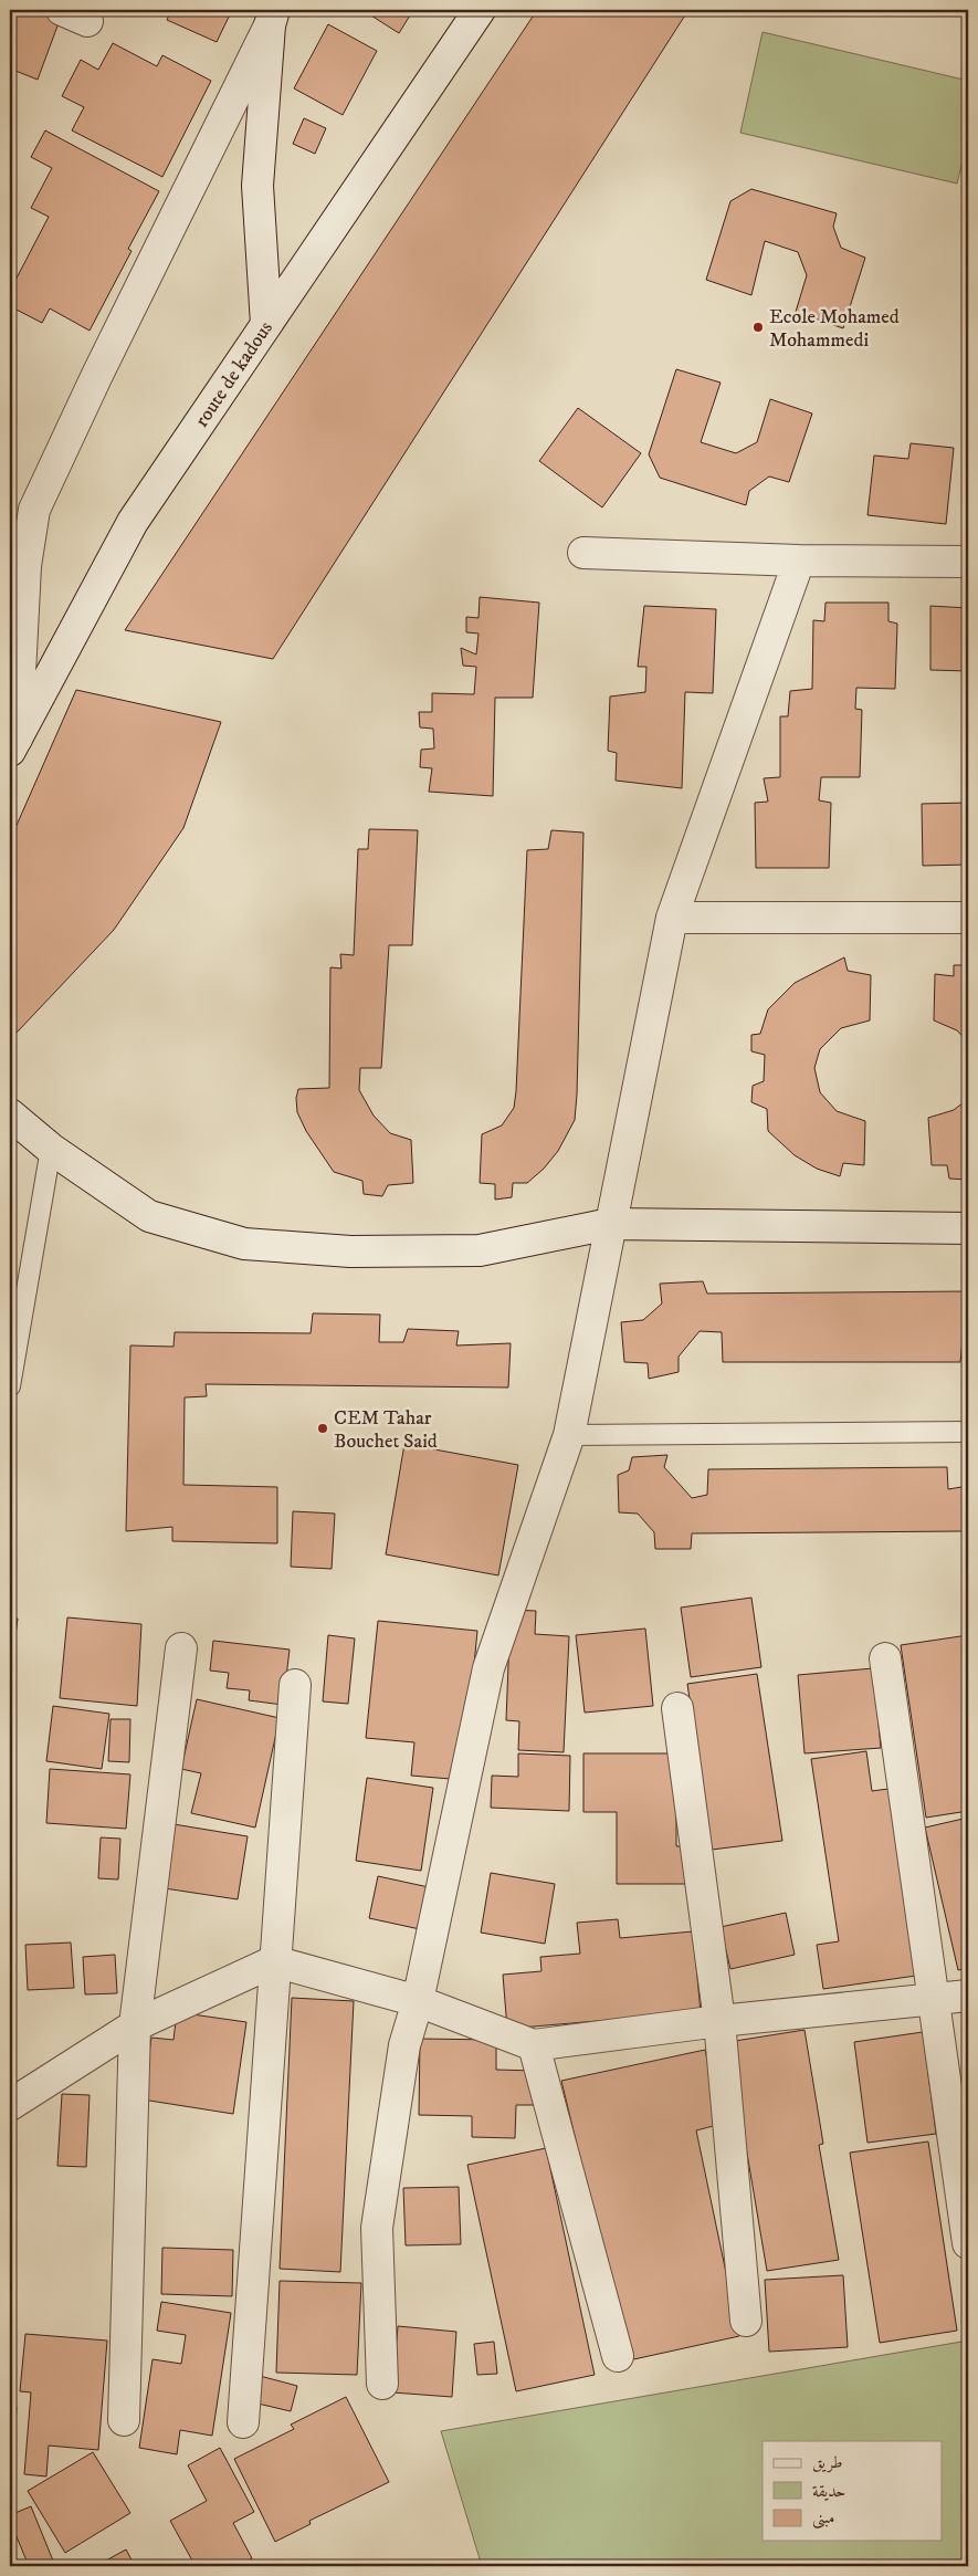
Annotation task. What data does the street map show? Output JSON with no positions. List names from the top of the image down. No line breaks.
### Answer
{"streets":{"street":["route de kadous"]},"places":["Ecole Mohamed Mohammedi","CEM Tahar Bouchet Said"],"legend":["طريق","حديقة","مبنى"]}
